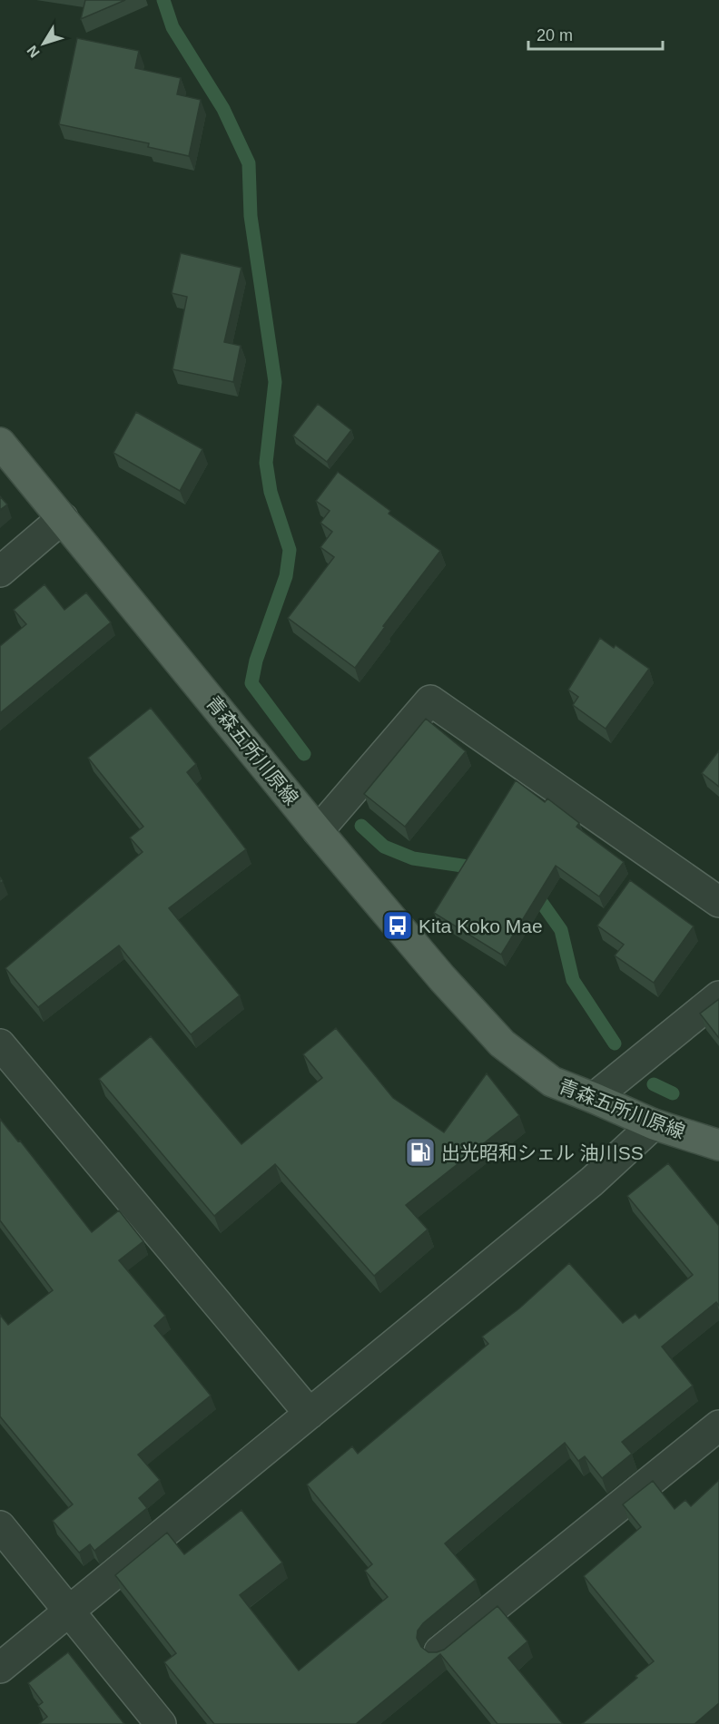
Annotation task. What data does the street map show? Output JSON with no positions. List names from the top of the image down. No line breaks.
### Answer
{"streets":{"main road":["青森五所川原線"]},"places":{"bus stop":["Kita Koko Mae"],"fuel station":["出光昭和シェル 油川SS"]},"scale_bar":"20 m","north":"bottom left"}
